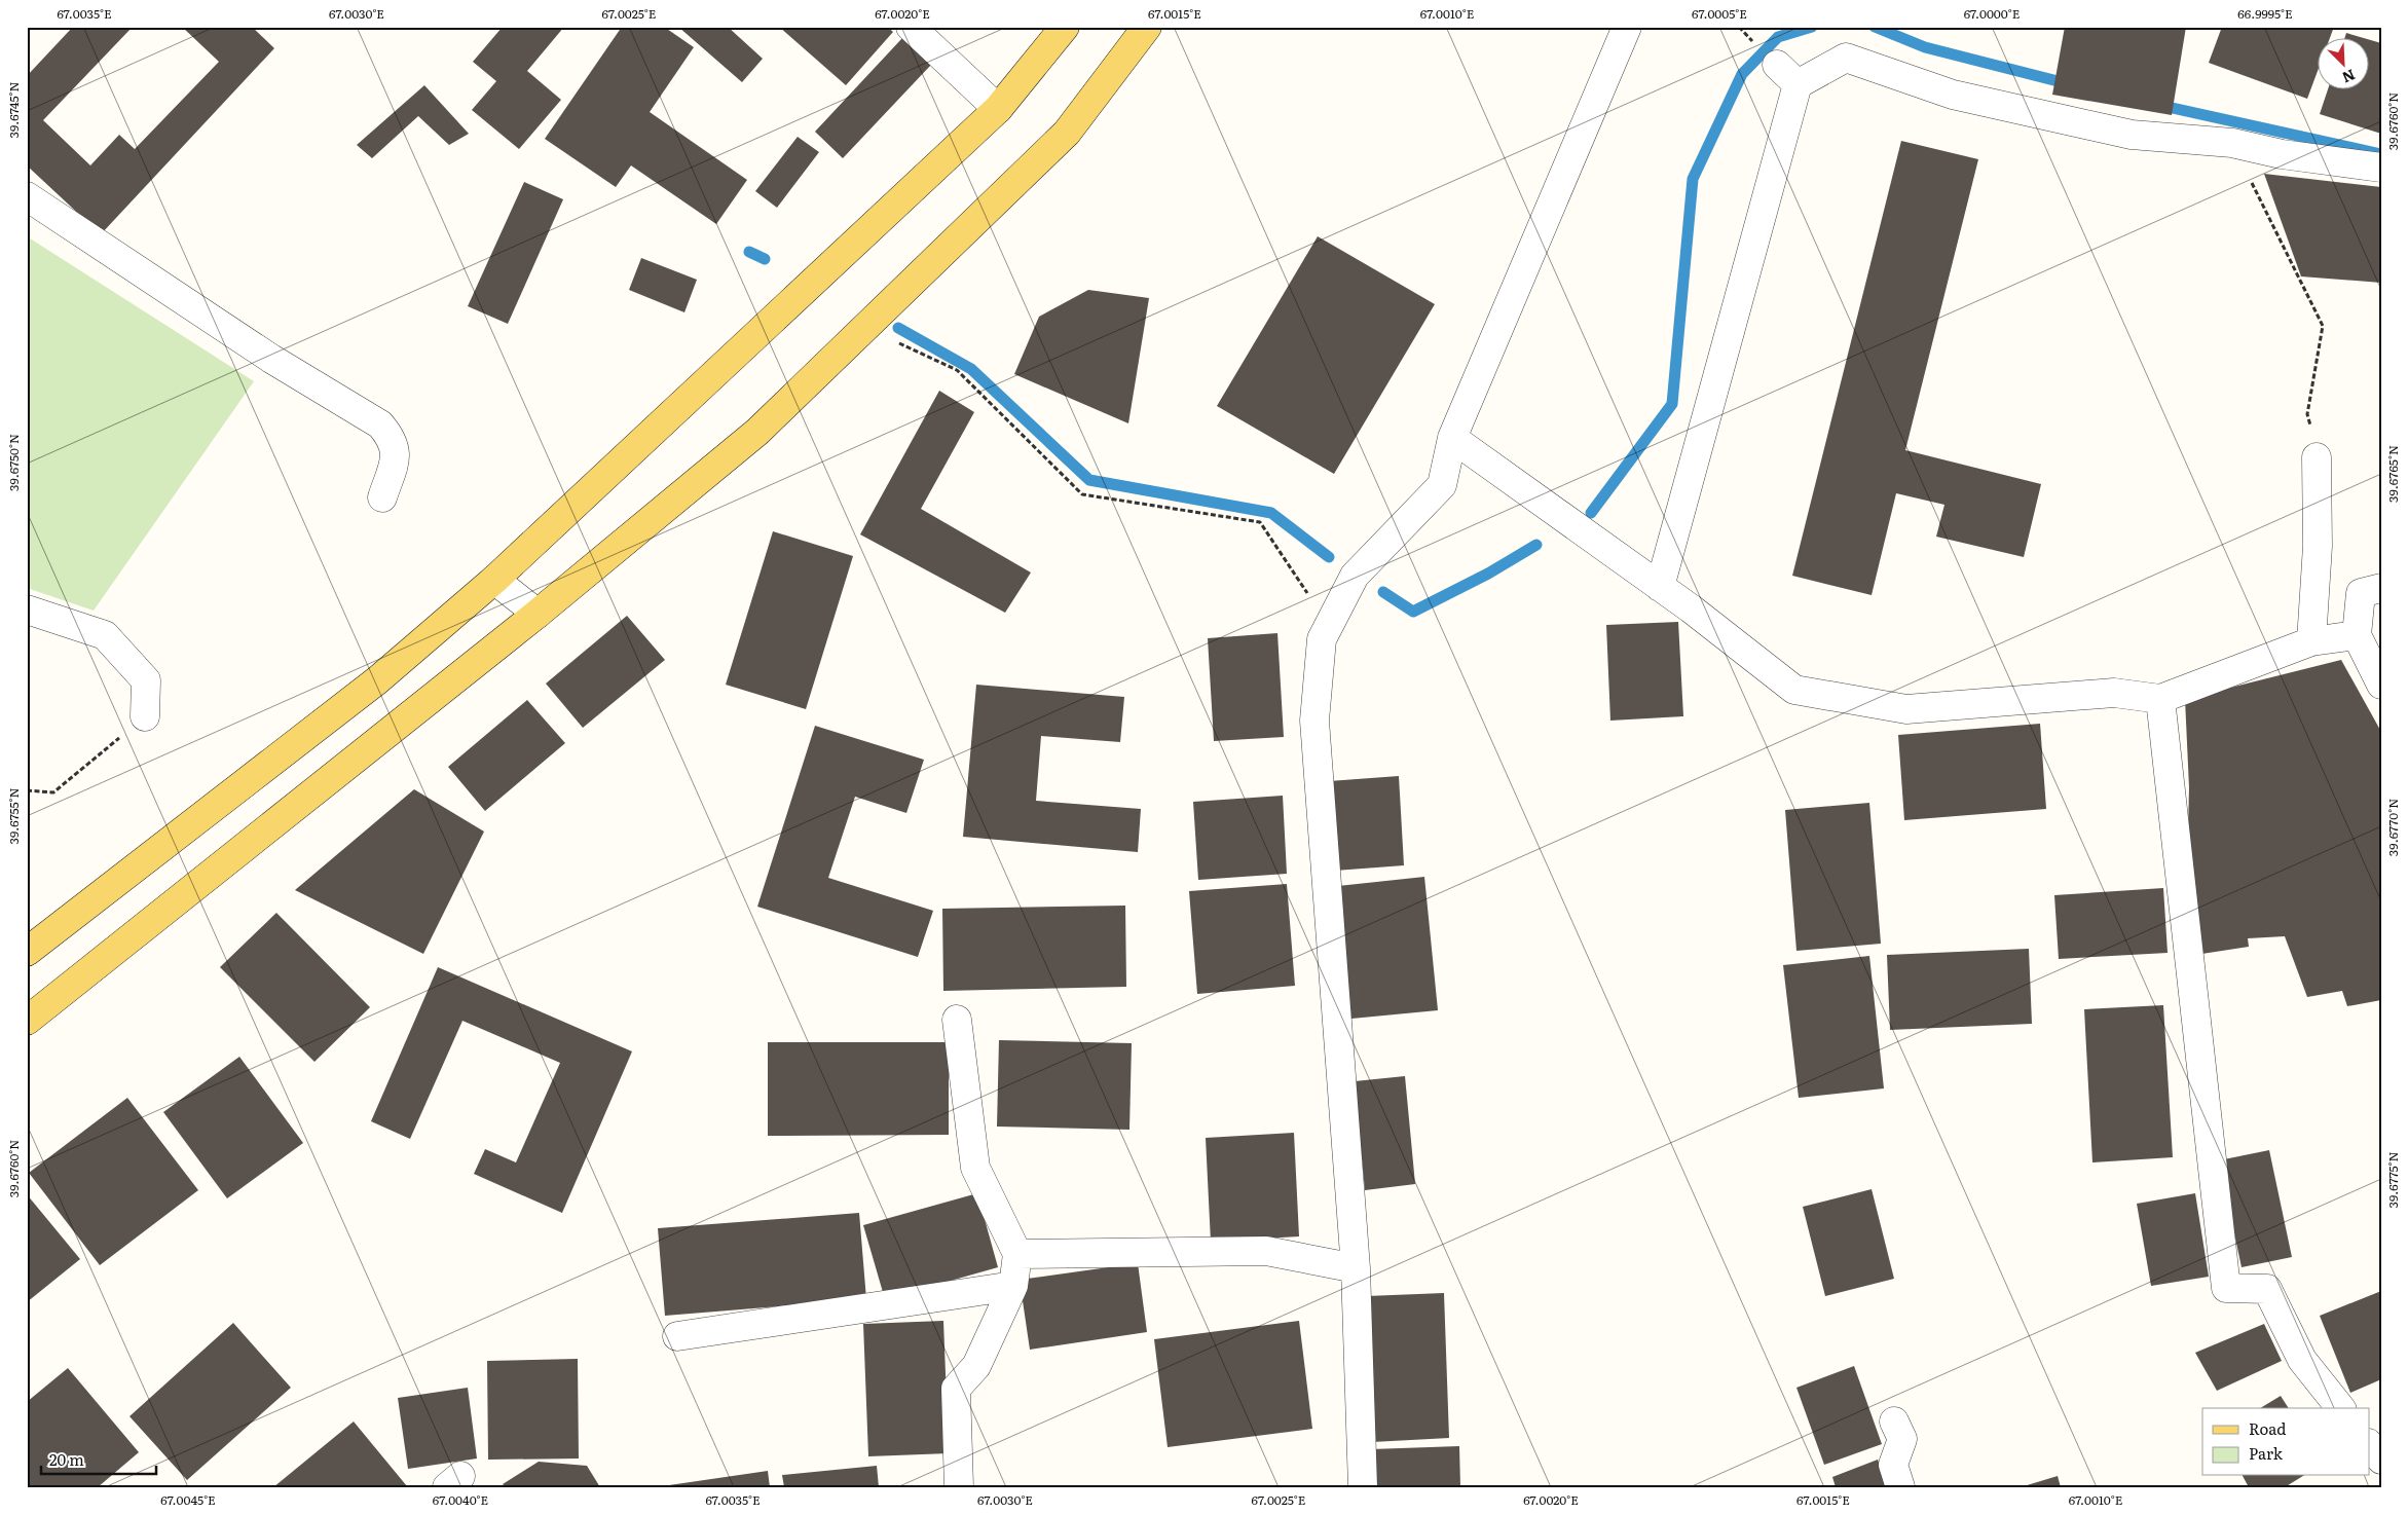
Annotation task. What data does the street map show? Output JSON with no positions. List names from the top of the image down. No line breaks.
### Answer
{"legend":["Road","Park"],"scale_bar":"20 m","north":"bottom right","coordinates":["67.0035°E","67.0030°E","67.0025°E","67.0020°E","67.0015°E","67.0010°E","67.0005°E","67.0000°E","66.9995°E","39.6745°N","39.6760°N","39.6750°N","39.6765°N","39.6755°N","39.6770°N","39.6775°N","67.0045°E","67.0040°E"]}
